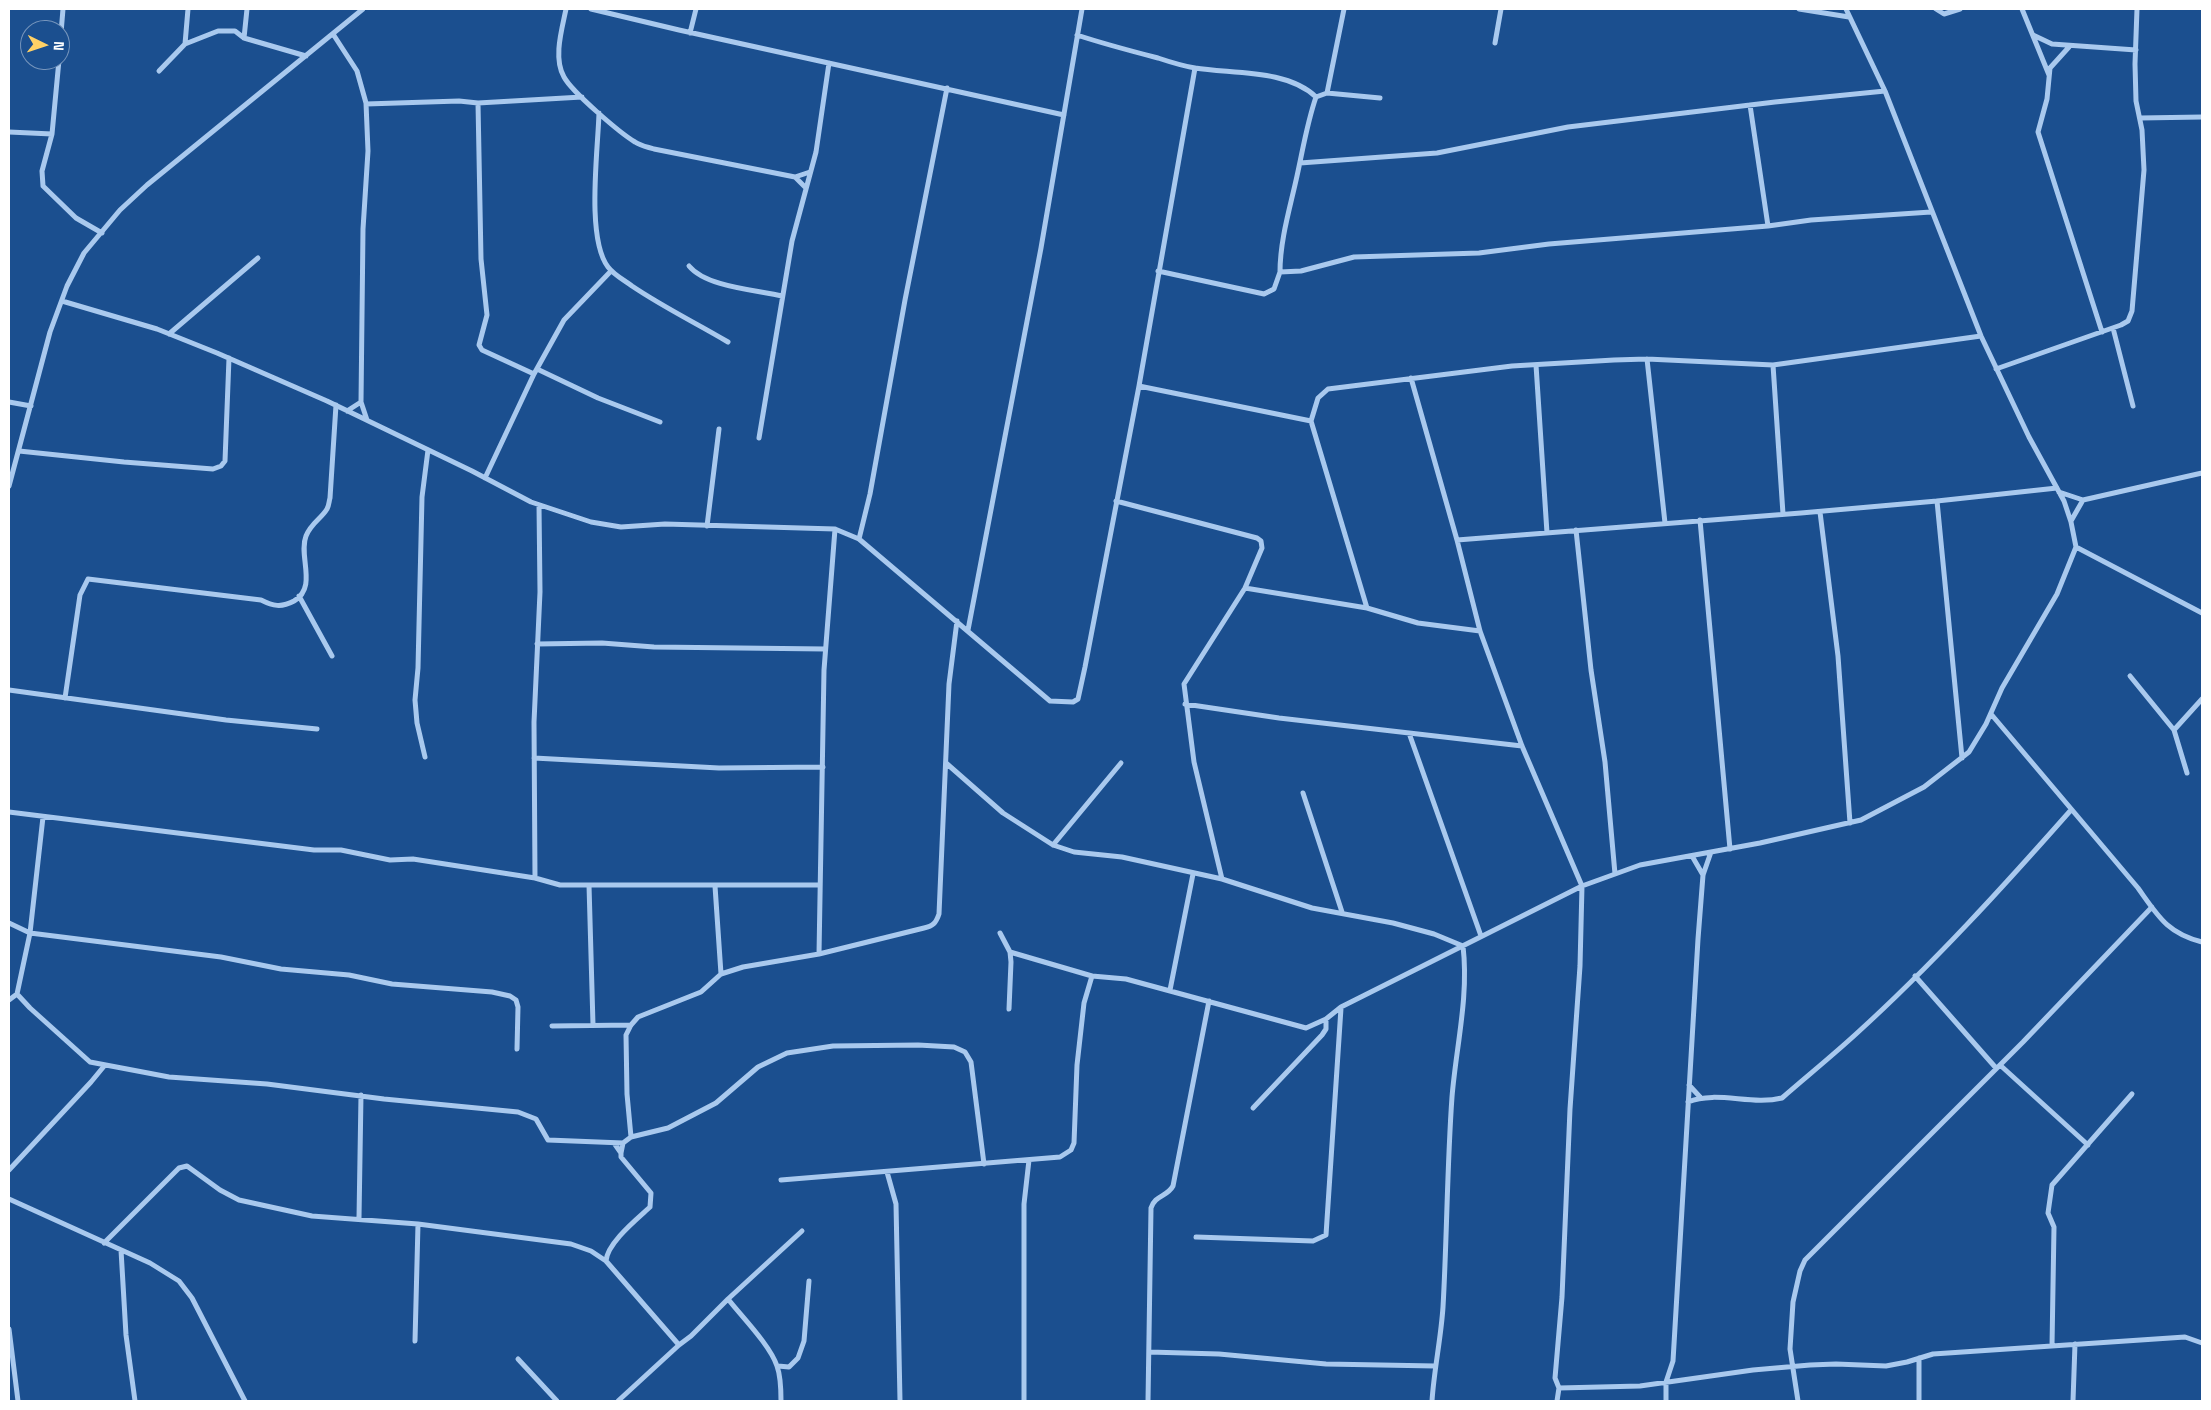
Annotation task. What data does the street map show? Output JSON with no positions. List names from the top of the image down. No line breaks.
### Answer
{"north":"right"}
